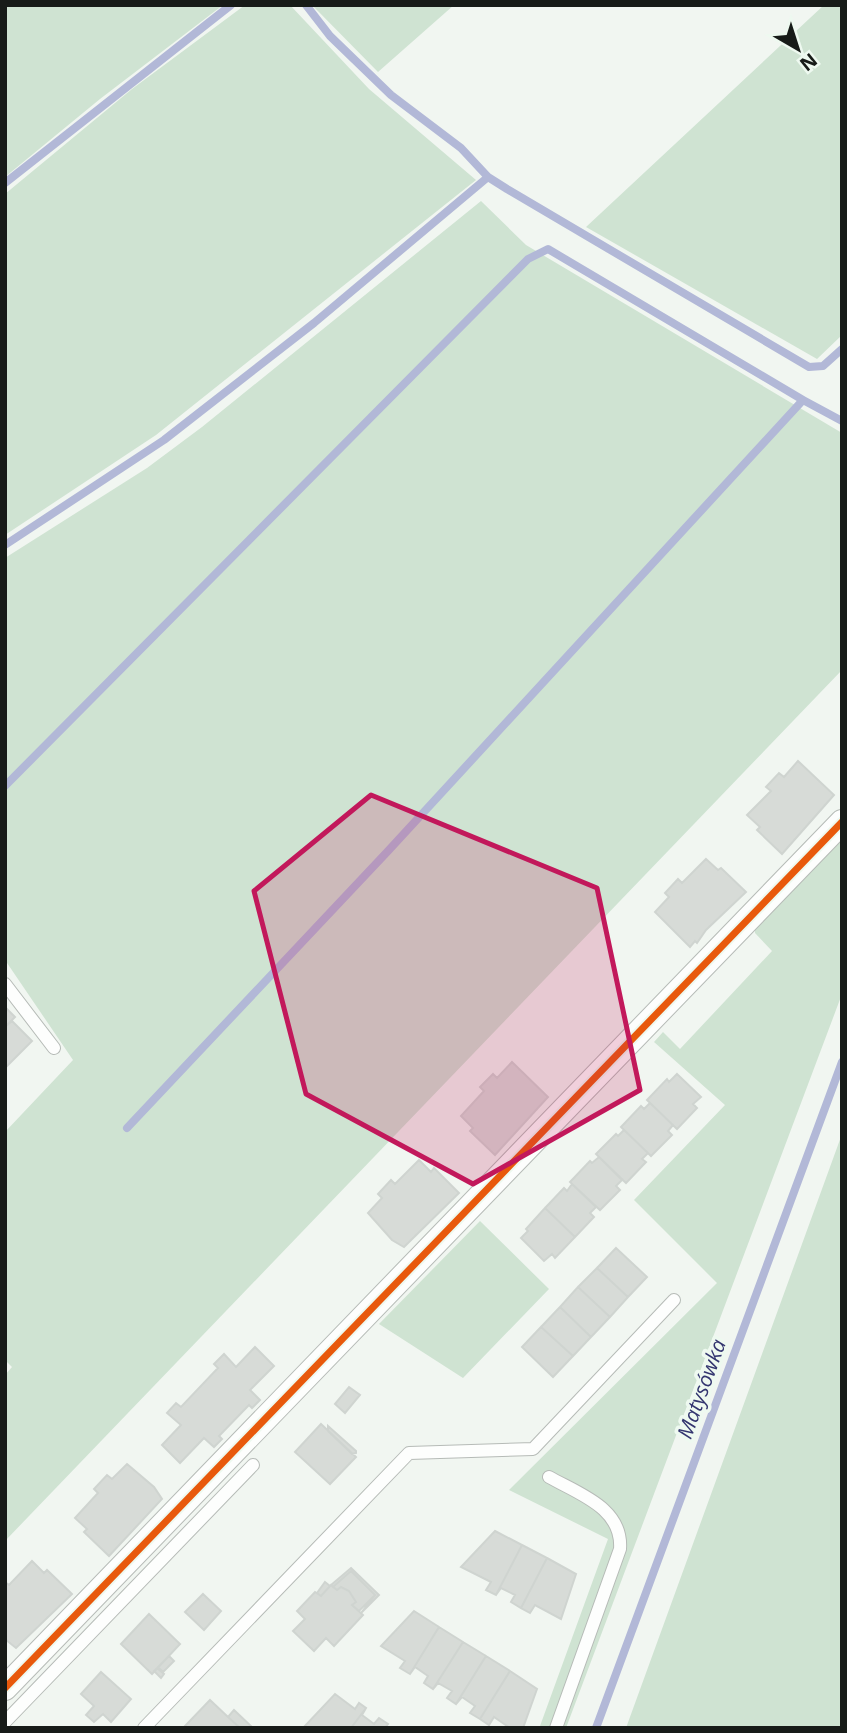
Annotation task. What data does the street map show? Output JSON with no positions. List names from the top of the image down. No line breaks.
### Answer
{"water":["Matysówka"],"north":"bottom right"}
